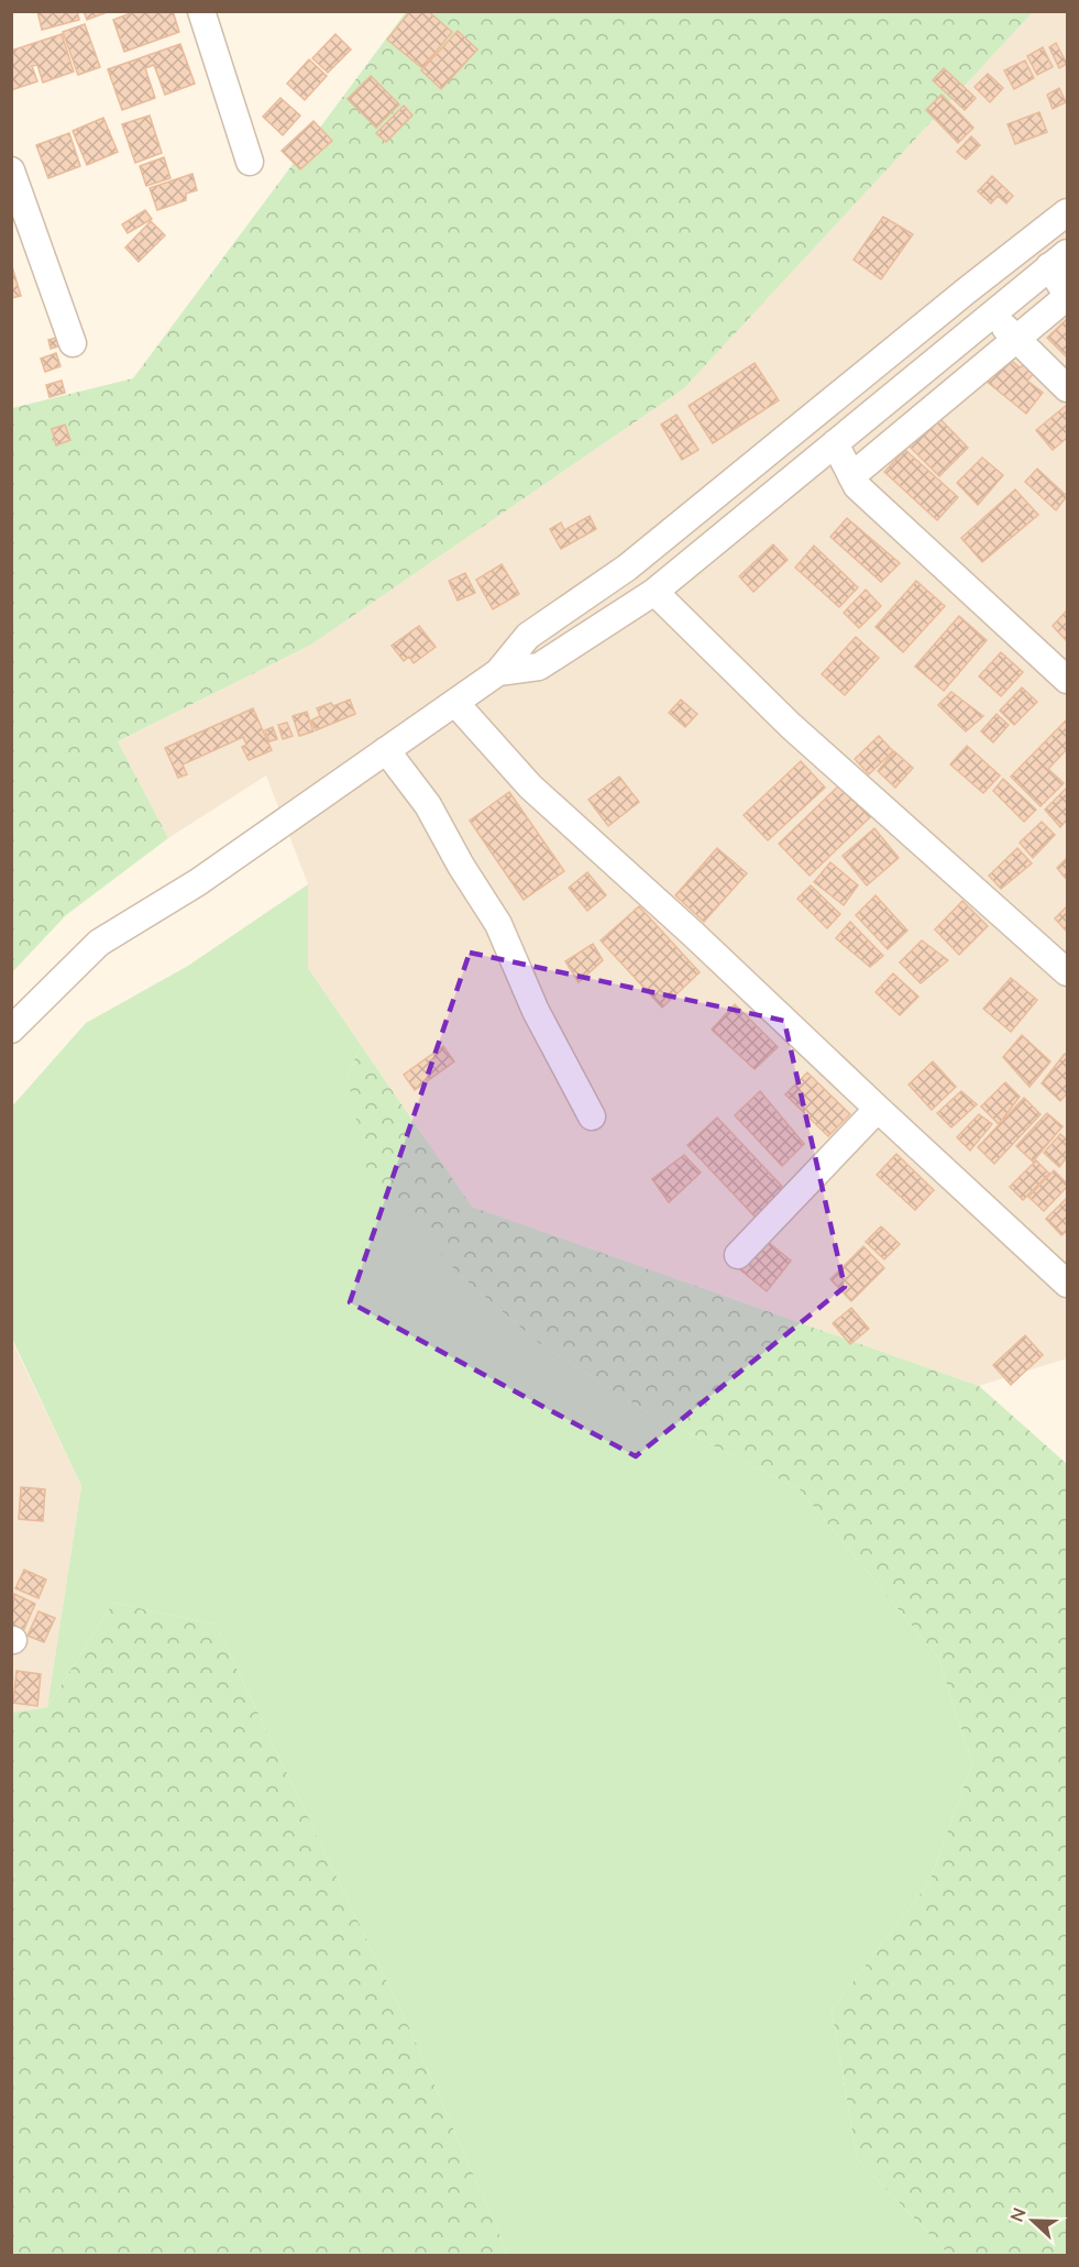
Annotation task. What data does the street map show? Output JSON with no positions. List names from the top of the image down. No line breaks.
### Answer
{"north":"left"}
